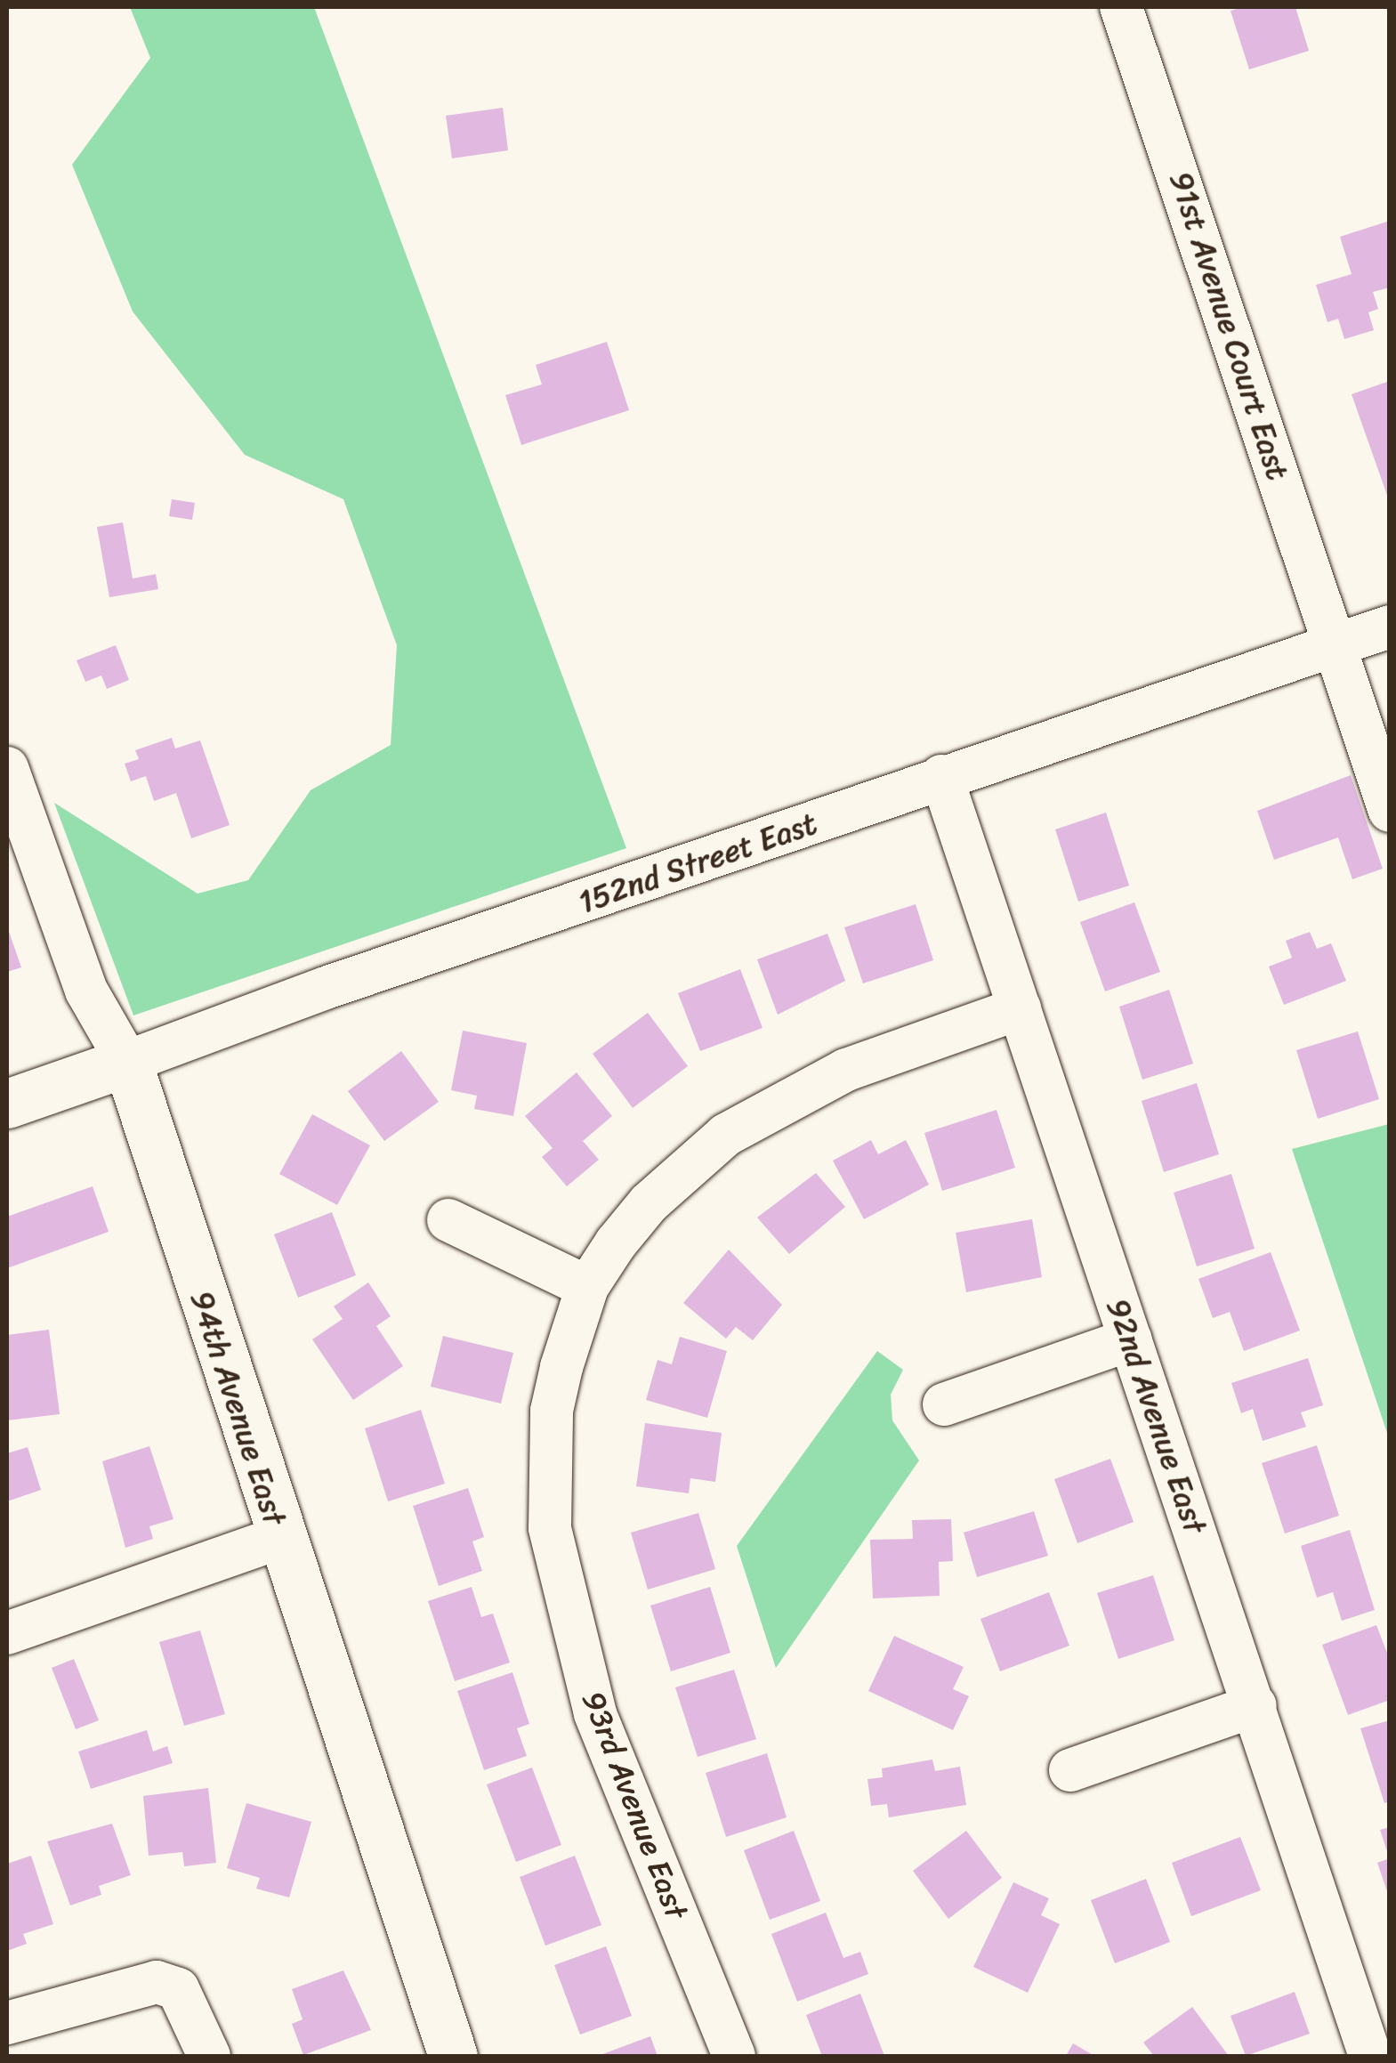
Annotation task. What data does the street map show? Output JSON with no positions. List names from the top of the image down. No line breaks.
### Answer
{"streets":{"main road":["152nd Street East","94th Avenue East"],"street":["91st Avenue Court East","92nd Avenue East","93rd Avenue East"]},"crossings":[["91st Avenue Court East","152nd Street East"],["152nd Street East","94th Avenue East"],["152nd Street East","92nd Avenue East"]]}
